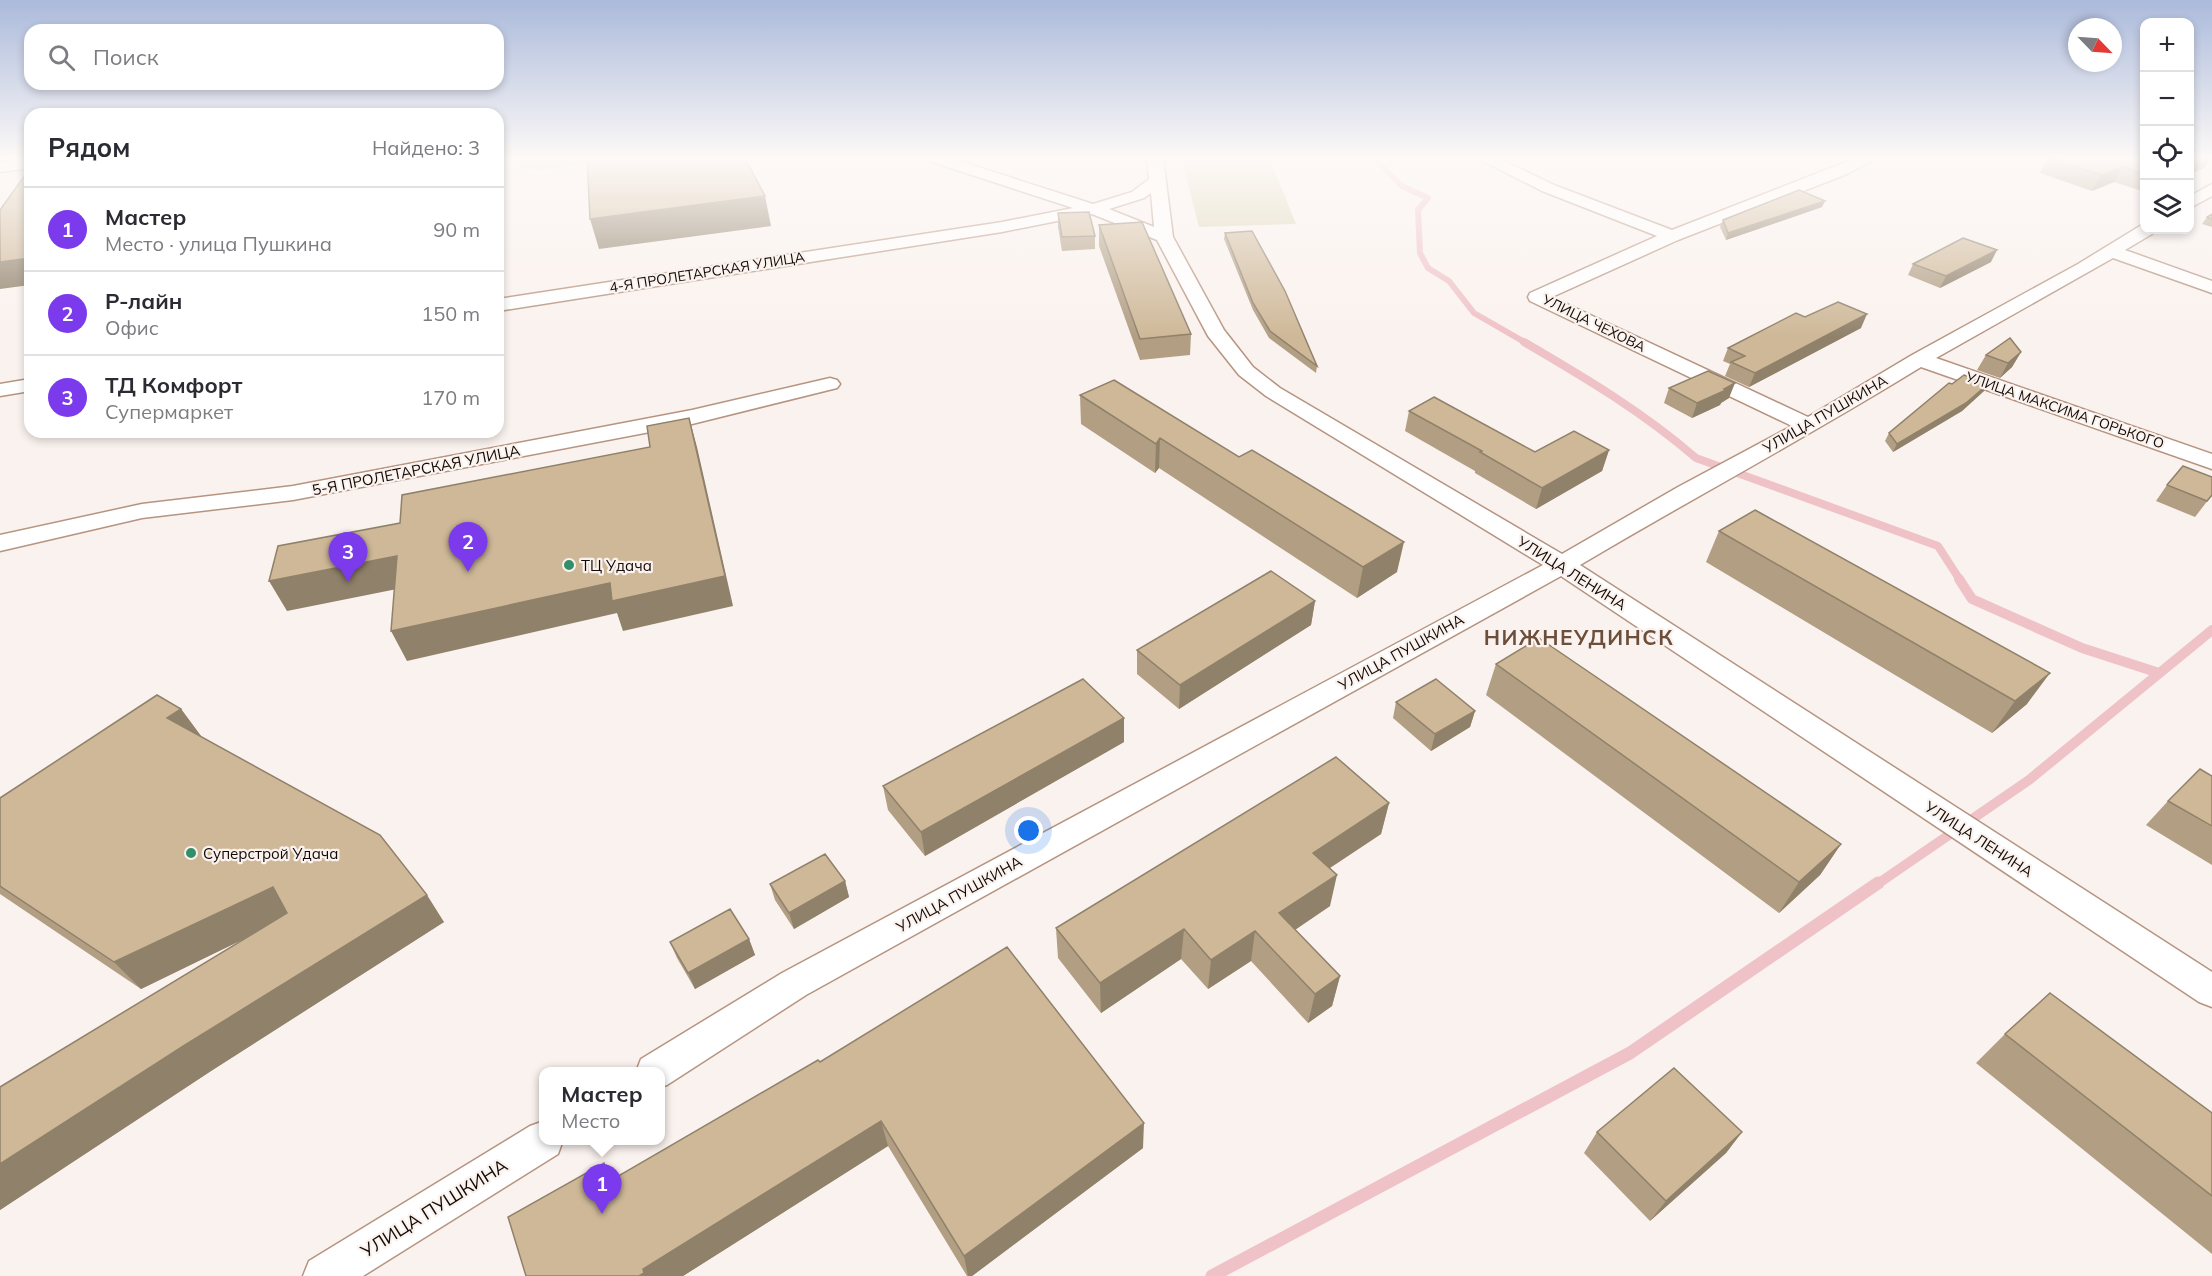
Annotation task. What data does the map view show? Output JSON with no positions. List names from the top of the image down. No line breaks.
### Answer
{"streets":{"street":["4-Я ПРОЛЕТАРСКАЯ УЛИЦА","УЛИЦА ЧЕХОВА","УЛИЦА МАКСИМА ГОРЬКОГО","УЛИЦА ПУШКИНА","5-Я ПРОЛЕТАРСКАЯ УЛИЦА","УЛИЦА ЛЕНИНА"]},"crossings":[["УЛИЦА ЧЕХОВА","УЛИЦА ПУШКИНА"],["УЛИЦА МАКСИМА ГОРЬКОГО","УЛИЦА ПУШКИНА"],["УЛИЦА ПУШКИНА","УЛИЦА ЛЕНИНА"]],"districts":["НИЖНЕУДИНСК"],"places":["ТЦ Удача","Суперстрой Удача"],"north":"bottom right","page":{"map_buttons":["+","−"],"search":"Поиск","heading":["Рядом","Найдено: 3"],"list":[{"mark":"1","name":"Мастер","note":"Место · улица Пушкина","value":"90 m"},{"mark":"2","name":"Р-лайн","note":"Офис","value":"150 m"},{"mark":"3","name":"ТД Комфорт","note":"Супермаркет","value":"170 m"}],"pins":["2","3","1"],"popup":["Мастер","Место"]}}
